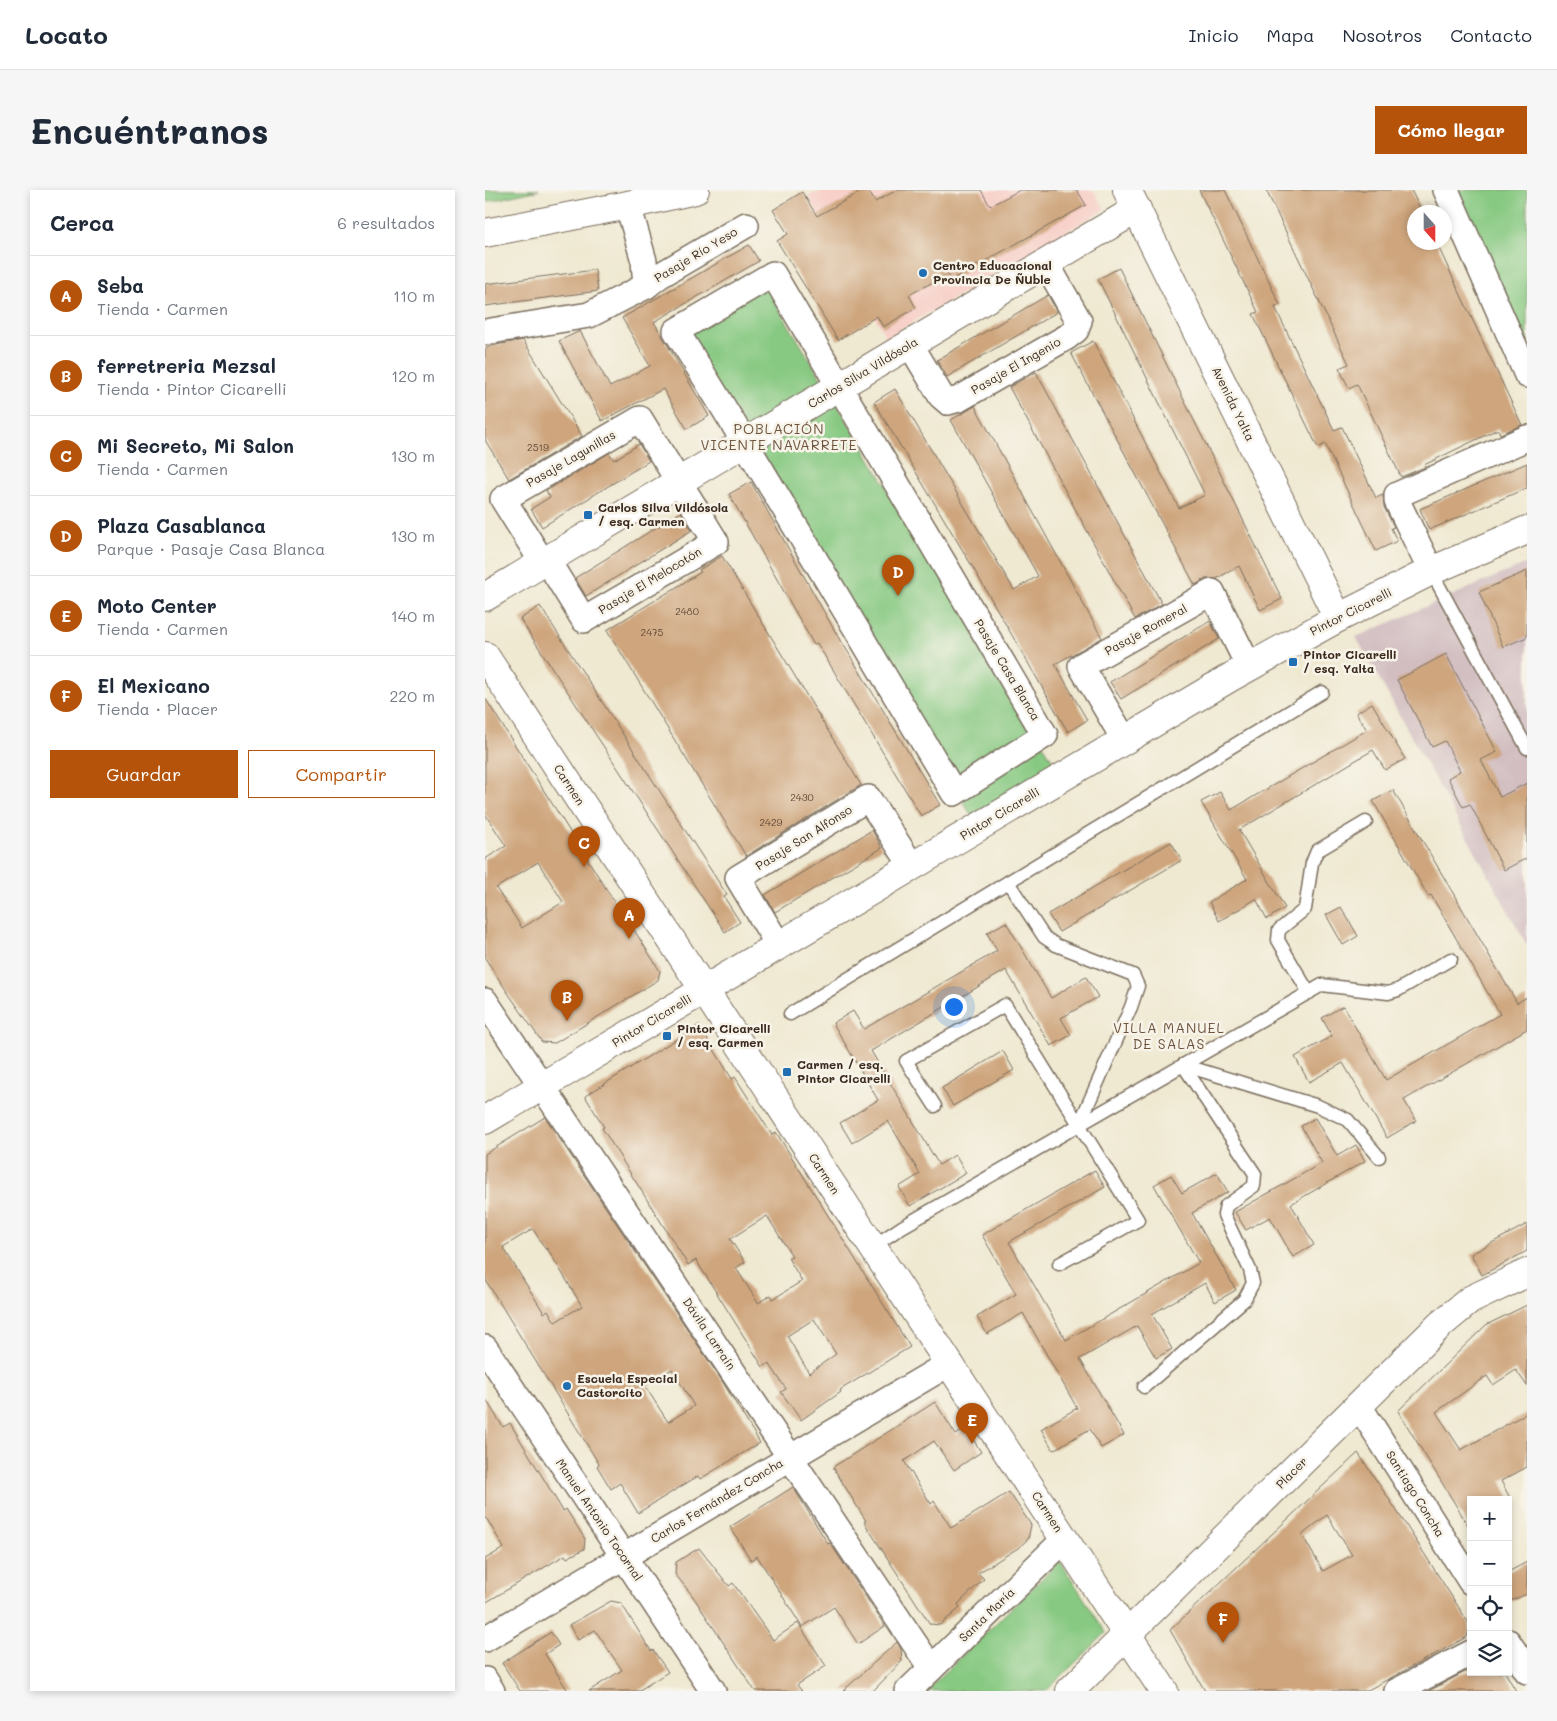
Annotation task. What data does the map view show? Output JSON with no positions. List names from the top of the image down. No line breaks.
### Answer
{"streets":{"street":["Pasaje Río Yeso","Pasaje El Ingenio","Carlos Silva Vildósola","Avenida Yalta","Pasaje Lagunillas","Pasaje El Melocotón","Pintor Cicarelli","Pasaje Romeral","Pasaje Casa Blanca","Carmen","Pasaje San Alfonso","Dávila Larraín","Placer","Santiago Concha","Carlos Fernández Concha","Manuel Antonio Tocornal","Santa María"]},"crossings":[["Pasaje El Ingenio","Carlos Silva Vildósola"],["Carlos Silva Vildósola","Avenida Yalta"],["Carlos Silva Vildósola","Pasaje Lagunillas"],["Carlos Silva Vildósola","Pasaje El Melocotón"],["Carlos Silva Vildósola","Pasaje Casa Blanca"],["Avenida Yalta","Pintor Cicarelli"],["Pasaje Lagunillas","Pasaje El Melocotón"],["Pintor Cicarelli","Pasaje Romeral"],["Pintor Cicarelli","Carmen"],["Pintor Cicarelli","Pasaje San Alfonso"],["Pintor Cicarelli","Dávila Larraín"],["Carmen","Placer"],["Carmen","Carlos Fernández Concha"],["Carmen","Santa María"],["Dávila Larraín","Carlos Fernández Concha"],["Dávila Larraín","Santa María"],["Placer","Santiago Concha"],["Carlos Fernández Concha","Manuel Antonio Tocornal"]],"districts":["POBLACIÓN VICENTE NAVARRETE","VILLA MANUEL DE SALAS"],"places":{"other":["Centro Educacional Provincia De ÑUble","Escuela Especial Castorcito"],"transit":["Carlos Silva Vildósola / esq. Carmen","Pintor Cicarelli / esq. Yalta","Pintor Cicarelli / esq. Carmen","Carmen / esq. Pintor Cicarelli"]},"house_numbers":["2519","2480","2475","2430","2429"],"north":"bottom","page":{"header":"Locato","nav":["Inicio","Mapa","Nosotros","Contacto"],"buttons":["Cómo llegar",["Guardar","Compartir"]],"title":"Encuéntranos","heading":["Cerca","6 resultados"],"list":[{"mark":"A","name":"Seba","note":"Tienda · Carmen","value":"110 m"},{"mark":"B","name":"ferretreria Mezsal","note":"Tienda · Pintor Cicarelli","value":"120 m"},{"mark":"C","name":"Mi Secreto, Mi Salon","note":"Tienda · Carmen","value":"130 m"},{"mark":"D","name":"Plaza Casablanca","note":"Parque · Pasaje Casa Blanca","value":"130 m"},{"mark":"E","name":"Moto Center","note":"Tienda · Carmen","value":"140 m"},{"mark":"F","name":"El Mexicano","note":"Tienda · Placer","value":"220 m"}],"pins":["D","C","A","B","E","F"],"map_buttons":["+","−"]}}
